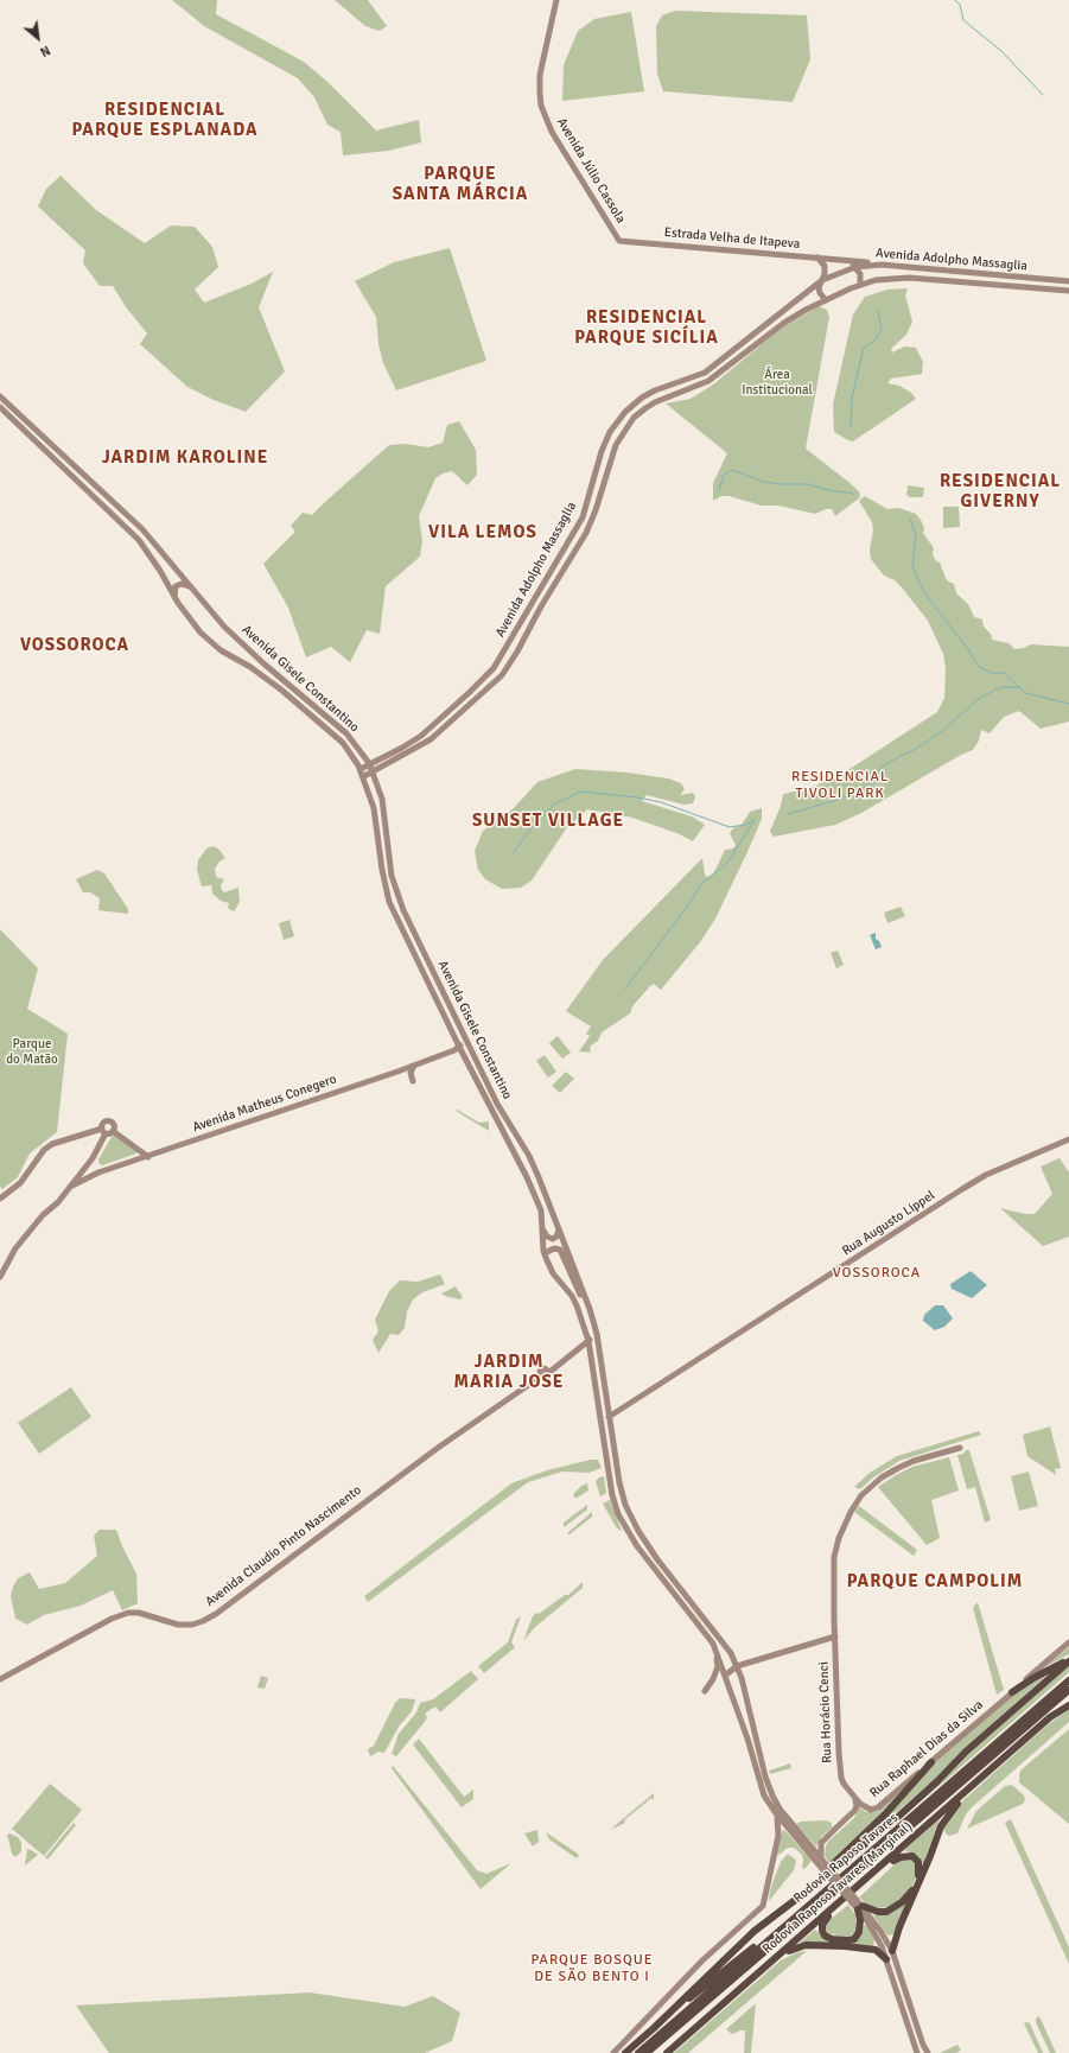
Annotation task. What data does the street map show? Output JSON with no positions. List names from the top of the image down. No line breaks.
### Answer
{"streets":{"highway":["Rodovia Raposo Tavares","Rodovia Raposo Tavares (Marginal)"],"main road":["Avenida Júlio Cassola","Estrada Velha de Itapeva","Avenida Adolpho Massaglia","Avenida Gisele Constantino","Avenida Matheus Conegero","Rua Augusto Lippel","Avenida Claudio Pinto Nascimento","Rua Horácio Cenci","Rua Raphael Dias da Silva"]},"crossings":[["Avenida Júlio Cassola","Estrada Velha de Itapeva"],["Estrada Velha de Itapeva","Avenida Adolpho Massaglia"],["Avenida Adolpho Massaglia","Avenida Gisele Constantino"],["Avenida Gisele Constantino","Avenida Matheus Conegero"],["Avenida Gisele Constantino","Rua Augusto Lippel"],["Avenida Gisele Constantino","Avenida Claudio Pinto Nascimento"],["Rua Horácio Cenci","Rua Raphael Dias da Silva"]],"districts":["RESIDENCIAL PARQUE ESPLANADA","PARQUE SANTA MÁRCIA","RESIDENCIAL PARQUE SICÍLIA","JARDIM KAROLINE","RESIDENCIAL GIVERNY","VILA LEMOS","VOSSOROCA","RESIDENCIAL TIVOLI PARK","SUNSET VILLAGE","VOSSOROCA","JARDIM MARIA JOSE","PARQUE CAMPOLIM","PARQUE BOSQUE DE SÃO BENTO I"],"parks":["Área Institucional","Parque do Matão"],"north":"bottom right"}
